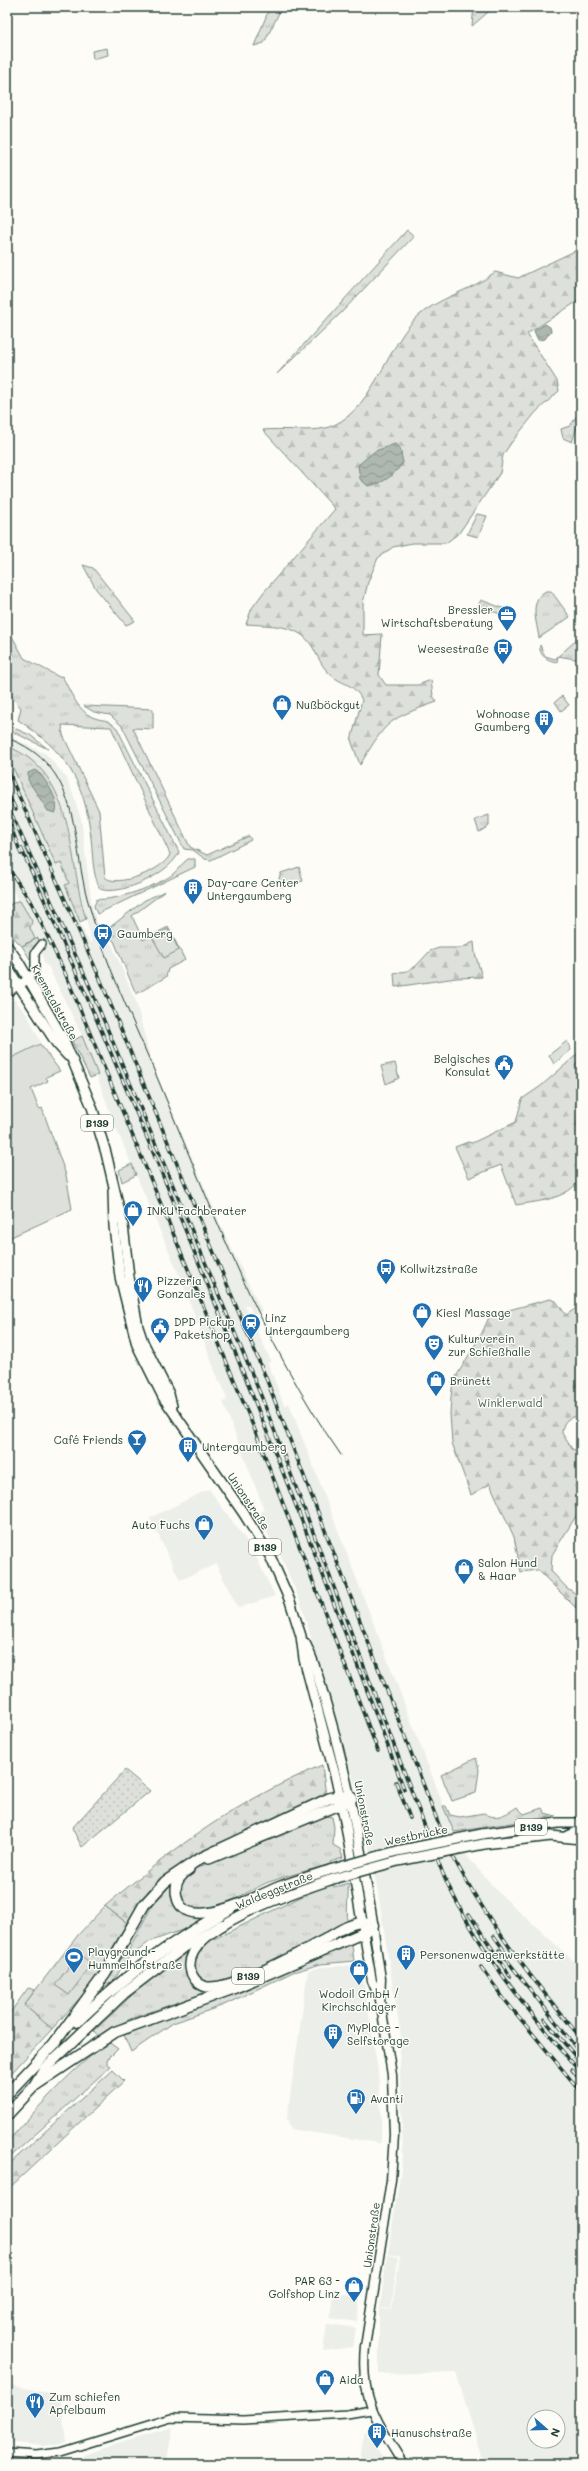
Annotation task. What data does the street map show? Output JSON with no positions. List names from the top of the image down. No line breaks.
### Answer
{"streets":{"main road":["Kremstalstraße","B139","Unionstraße","Westbrücke","Waldeggstraße"]},"crossings":[["Kremstalstraße","Unionstraße"],["B139","Unionstraße"],["B139","Westbrücke"],["B139","Waldeggstraße"],["Westbrücke","Waldeggstraße"]],"parks":["Winklerwald"],"places":{"office":["Bressler Wirtschaftsberatung"],"bus stop":["Weesestraße","Gaumberg","Kollwitzstraße"],"shop":["Nußböckgut","INKU Fachberater","Kiesl Massage","Brünett","Auto Fuchs","Salon Hund & Haar","Wodoil GmbH / Kirchschlager","PAR 63 - Golfshop Linz","Aida"],"building":["Wohnoase Gaumberg","Day-care Center Untergaumberg","Untergaumberg","Personenwagenwerkstätte","MyPlace - Selfstorage","Hanuschstraße"],"public building":["Belgisches Konsulat","DPD Pickup Paketshop"],"restaurant":["Pizzeria Gonzales","Zum schiefen Apfelbaum"],"station":["Linz Untergaumberg"],"theatre":["Kulturverein zur Schießhalle"],"bar":["Café Friends"],"sports":["Playground - Hummelhofstraße"],"fuel station":["Avanti"]},"north":"right"}
